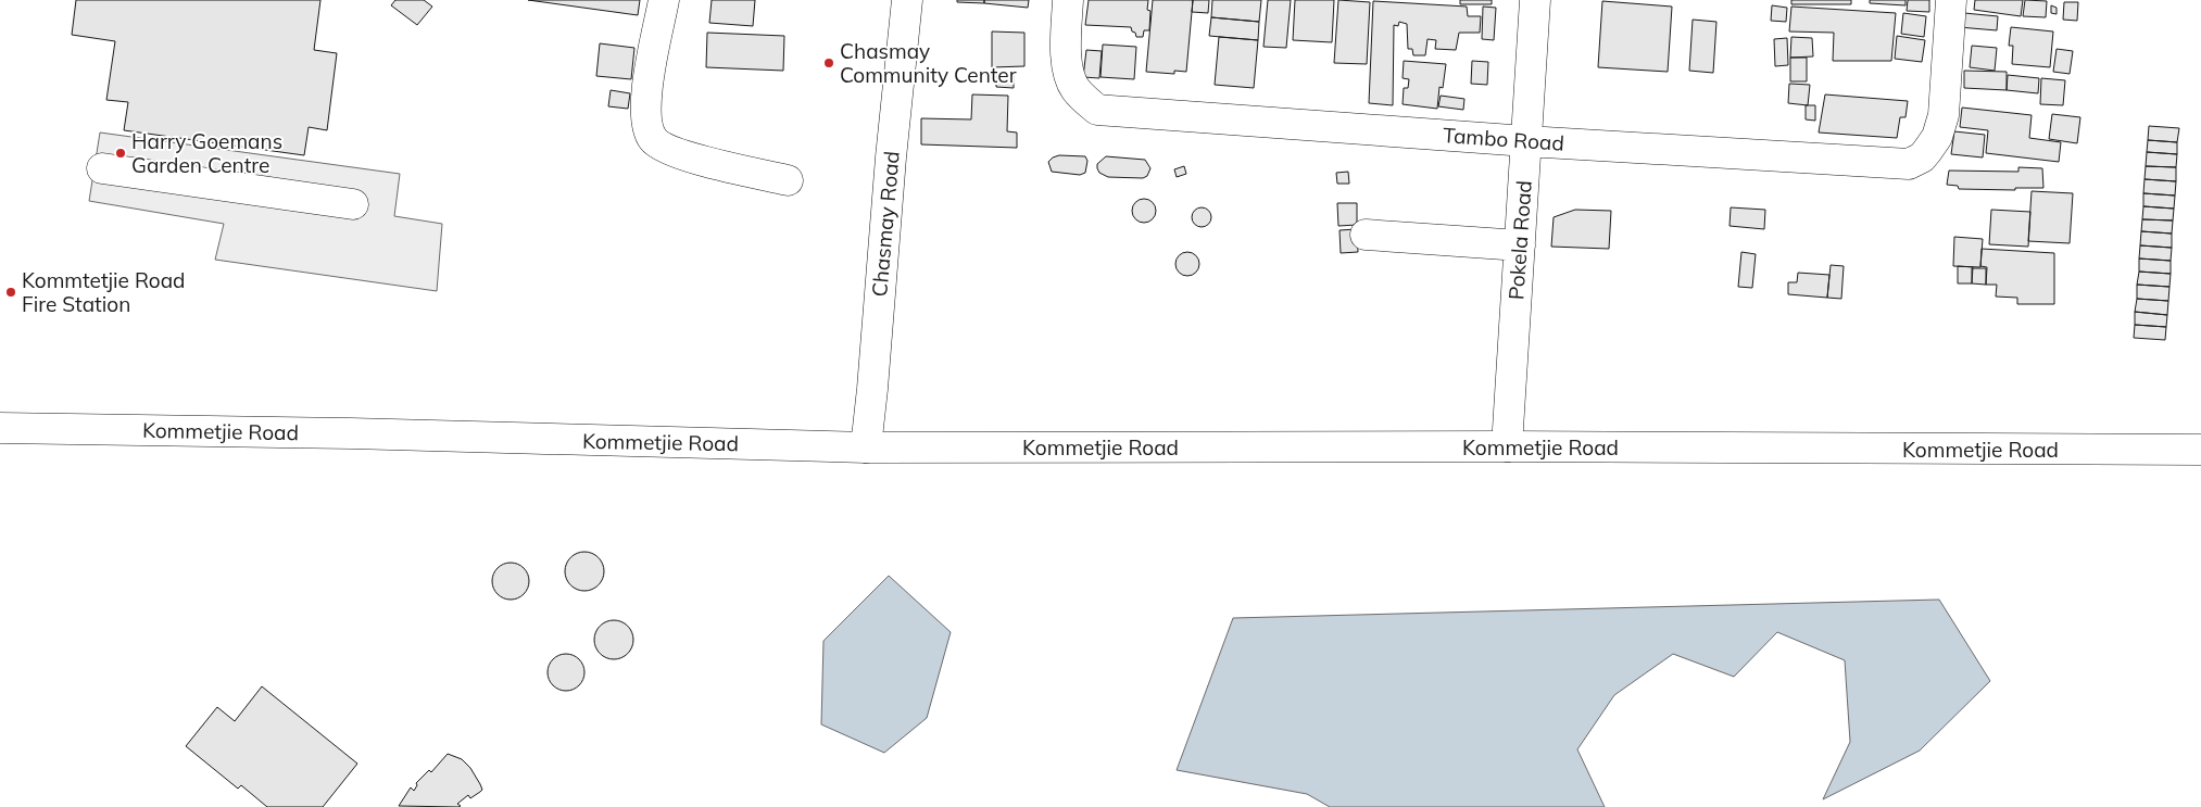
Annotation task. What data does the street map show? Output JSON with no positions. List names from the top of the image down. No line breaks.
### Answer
{"streets":{"main road":["Tambo Road","Chasmay Road","Pokela Road","Kommetjie Road"]},"crossings":[["Tambo Road","Pokela Road"],["Chasmay Road","Kommetjie Road"],["Pokela Road","Kommetjie Road"]],"places":["Chasmay Community Center","Harry Goemans Garden Centre","Kommtetjie Road Fire Station"]}
